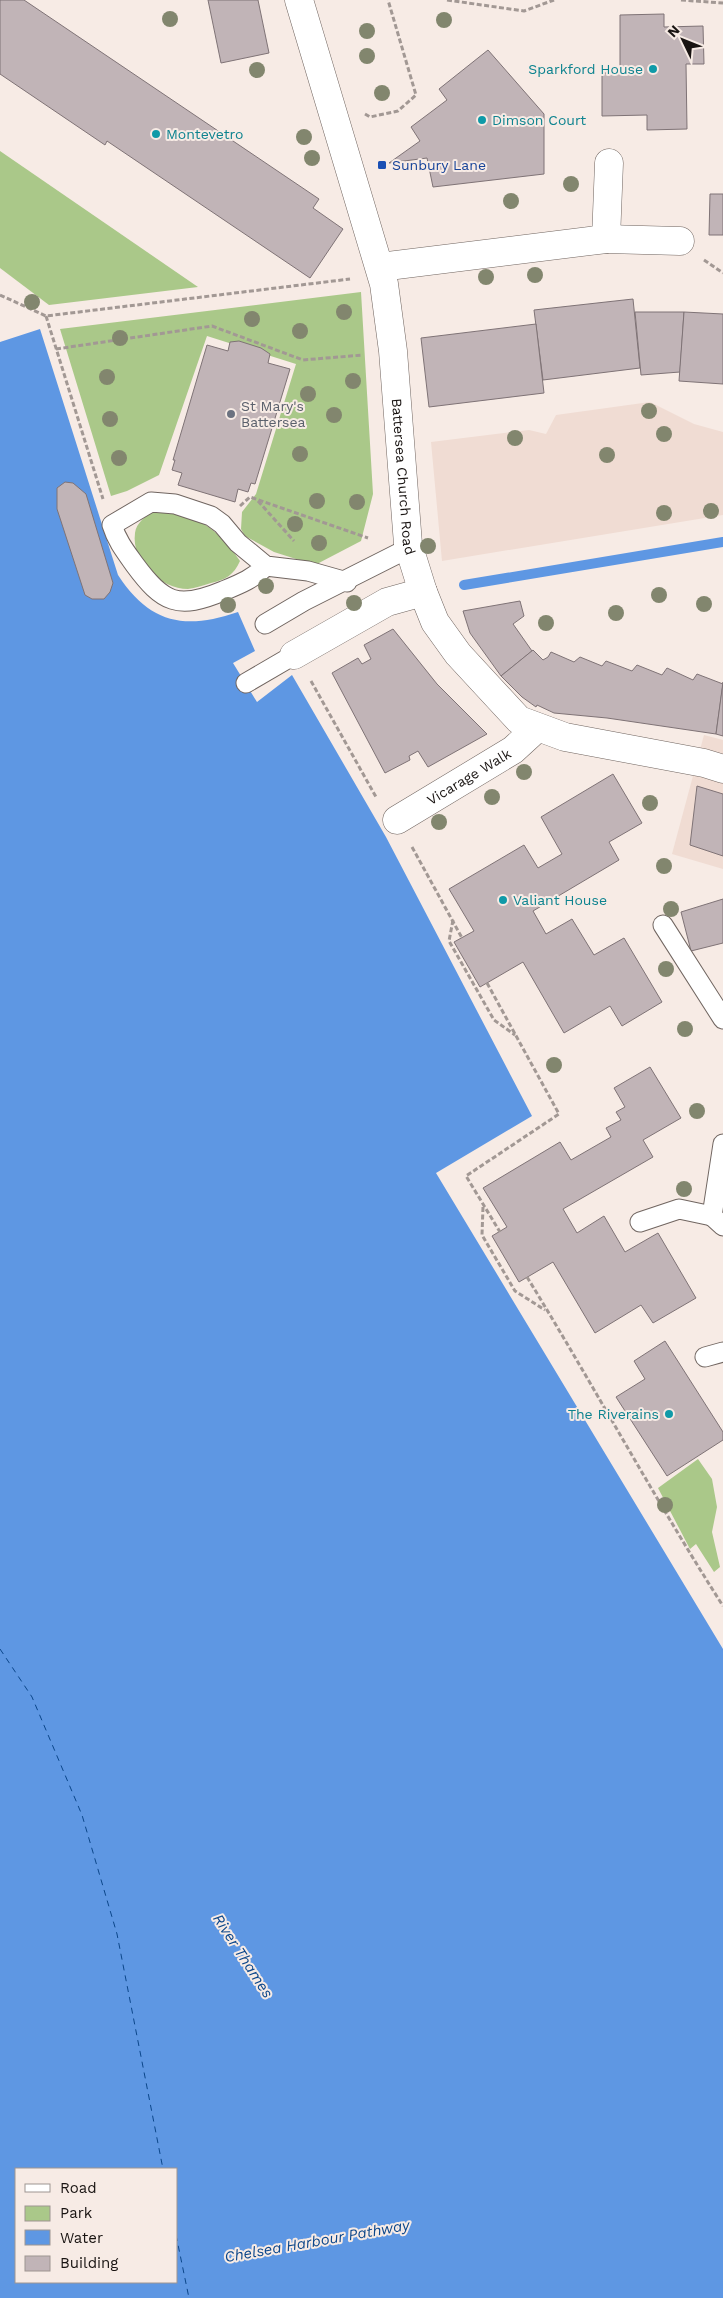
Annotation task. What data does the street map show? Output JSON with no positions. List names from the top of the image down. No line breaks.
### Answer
{"streets":{"street":["Battersea Church Road","Vicarage Walk"]},"crossings":[["Battersea Church Road","Vicarage Walk"]],"water":["River Thames","Chelsea Harbour Pathway"],"places":{"other":["Sparkford House","Dimson Court","Montevetro","St Mary's Battersea","Valiant House","The Riverains"],"transit":["Sunbury Lane"]},"legend":["Road","Park","Water","Building"],"north":"top left"}
